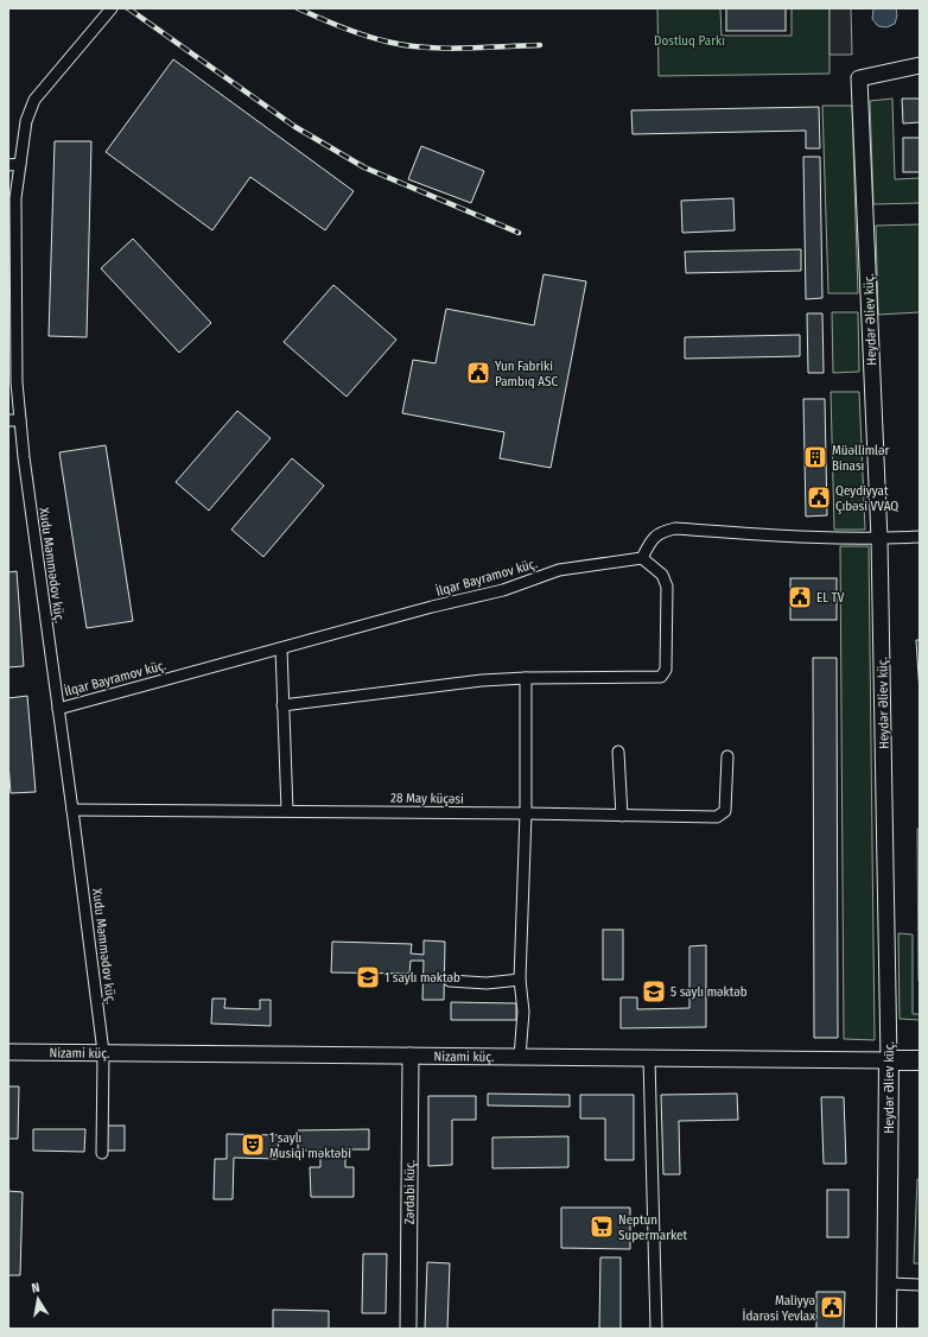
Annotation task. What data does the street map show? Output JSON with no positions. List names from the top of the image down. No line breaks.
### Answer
{"streets":{"highway":["Heydər Əliev küç.","Nizami küç."],"street":["Xudu Məmmədov küç.","İlqar Bayramov küç.","28 May küçəsi","Zərdabi küç."]},"crossings":[["Heydər Əliev küç.","Nizami küç."],["Xudu Məmmədov küç.","İlqar Bayramov küç."],["Xudu Məmmədov küç.","28 May küçəsi"],["Xudu Məmmədov küç.","Nizami küç."],["Nizami küç.","Zərdabi küç."]],"parks":["Dostluq Parkı"],"places":{"public building":["Yun Fabriki Pambıq ASC","Qeydiyyat Çıbəsi VVAQ","EL TV","Maliyyə İdarəsi Yevlax"],"building":["Müəllimlər Binası"],"school or university":["1 saylı məktəb","5 saylı məktəb"],"theatre":["1 saylı Musiqi məktəbi"],"supermarket":["Neptun Supermarket"]},"north":"top"}
